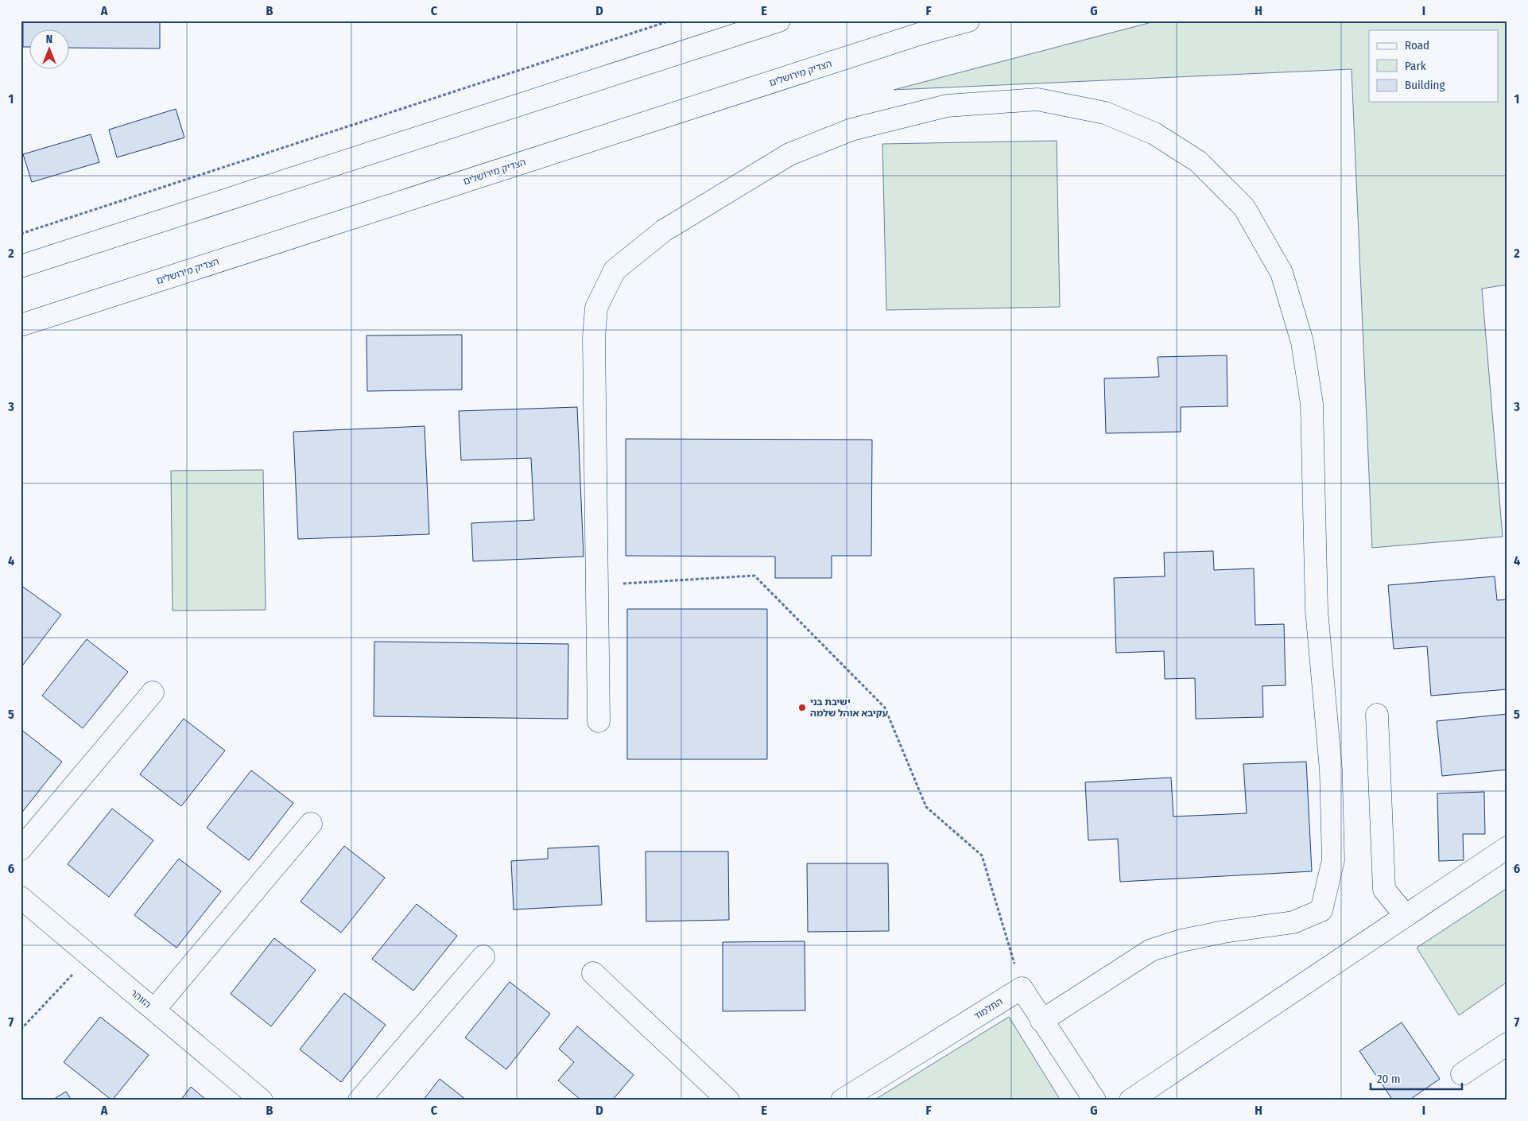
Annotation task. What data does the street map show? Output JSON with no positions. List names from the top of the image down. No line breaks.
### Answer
{"streets":{"main road":["הצדיק מירושלים","הזוהר","התלמוד"]},"places":["ישיבת בני עקיבא אוהל שלמה"],"legend":["Road","Park","Building"],"scale_bar":"20 m","north":"top","grid":{"columns":["A","B","C","D","E","F","G","H","I"],"rows":["1","2","3","4","5","6","7"]}}
